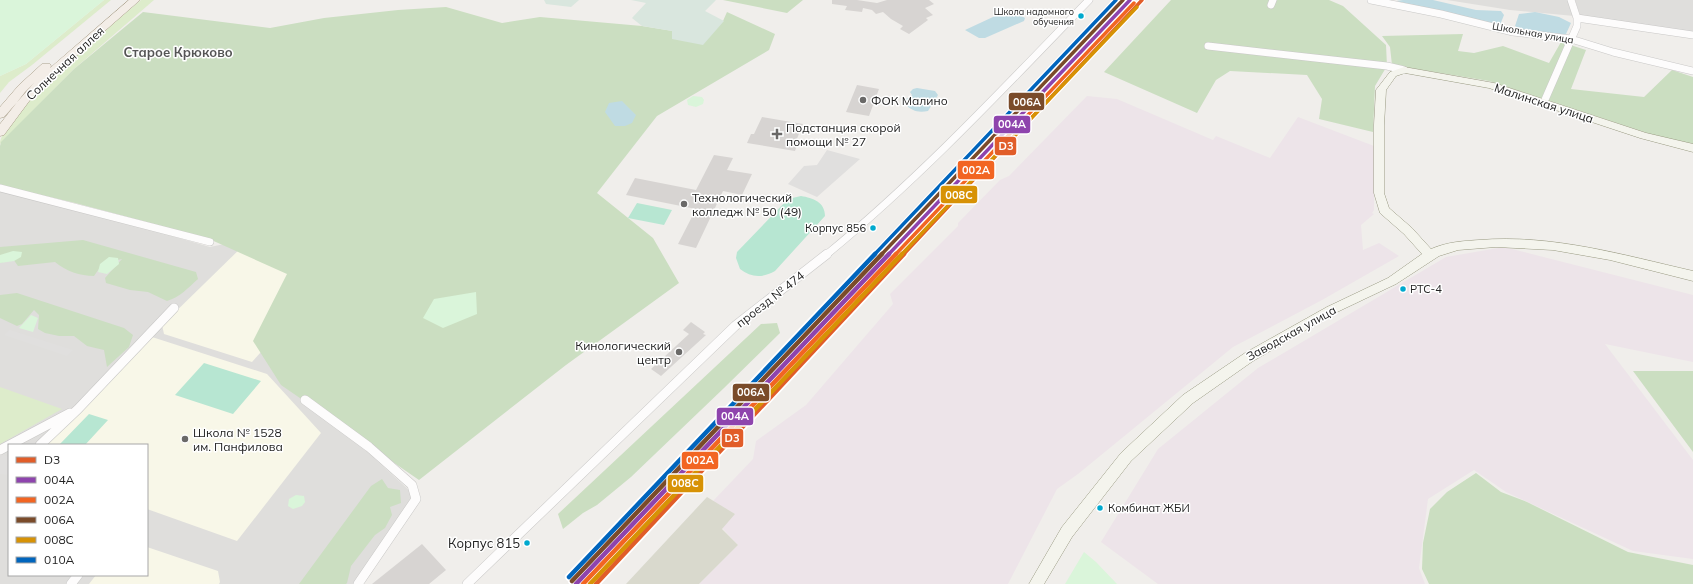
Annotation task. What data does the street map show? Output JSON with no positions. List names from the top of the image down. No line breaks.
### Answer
{"streets":{"main road":["Солнечная аллея"],"street":["Школьная улица","Малинская улица","проезд № 474","Заводская улица"]},"crossings":[["Малинская улица","Заводская улица"]],"districts":["Старое Крюково"],"places":{"other":["Школа надомного обучения","ФОК Малино","Технологический колледж № 50 (49)","Корпус 856","РТС-4","Кинологический центр","Школа № 1528 им. Панфилова","Комбинат ЖБИ","Корпус 815"],"health":["Подстанция скорой помощи № 27"]},"lines":["transit line D3","transit line 004А","transit line 006А","transit line 010А","transit line 002А","transit line 008С"],"legend":["D3","004А","002А","006А","008С","010А"]}
